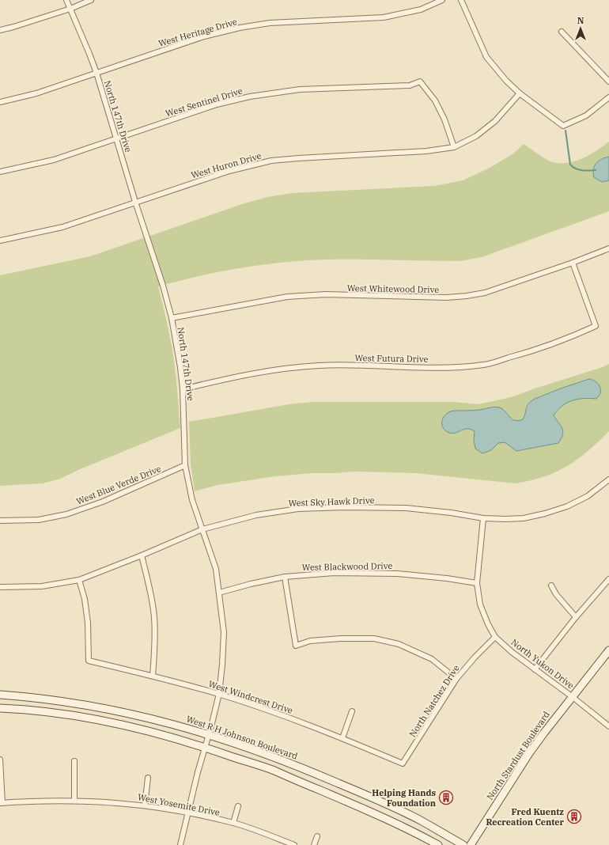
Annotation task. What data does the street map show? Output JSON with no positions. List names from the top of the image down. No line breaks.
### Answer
{"streets":{"main road":["West R H Johnson Boulevard","North Stardust Boulevard"],"street":["West Heritage Drive","West Sentinel Drive","North 147th Drive","West Huron Drive","West Whitewood Drive","West Futura Drive","West Blue Verde Drive","West Sky Hawk Drive","West Blackwood Drive","North Yukon Drive","West Windcrest Drive","North Natchez Drive","West Yosemite Drive"]},"crossings":[["West Heritage Drive","North 147th Drive"],["West Sentinel Drive","North 147th Drive"],["West Sentinel Drive","West Huron Drive"],["North 147th Drive","West Huron Drive"],["North 147th Drive","West Whitewood Drive"],["North 147th Drive","West Futura Drive"],["North 147th Drive","West Blue Verde Drive"],["North 147th Drive","West Sky Hawk Drive"],["North 147th Drive","West Blackwood Drive"],["North 147th Drive","West Windcrest Drive"],["North 147th Drive","West R H Johnson Boulevard"],["West Whitewood Drive","West Futura Drive"],["West Sky Hawk Drive","North Yukon Drive"],["West Sky Hawk Drive","West Windcrest Drive"],["West Blackwood Drive","North Yukon Drive"],["North Yukon Drive","North Natchez Drive"],["North Yukon Drive","North Stardust Boulevard"],["West Windcrest Drive","North Natchez Drive"]],"places":{"building":["Helping Hands Foundation","Fred Kuentz Recreation Center"]},"north":"top"}
